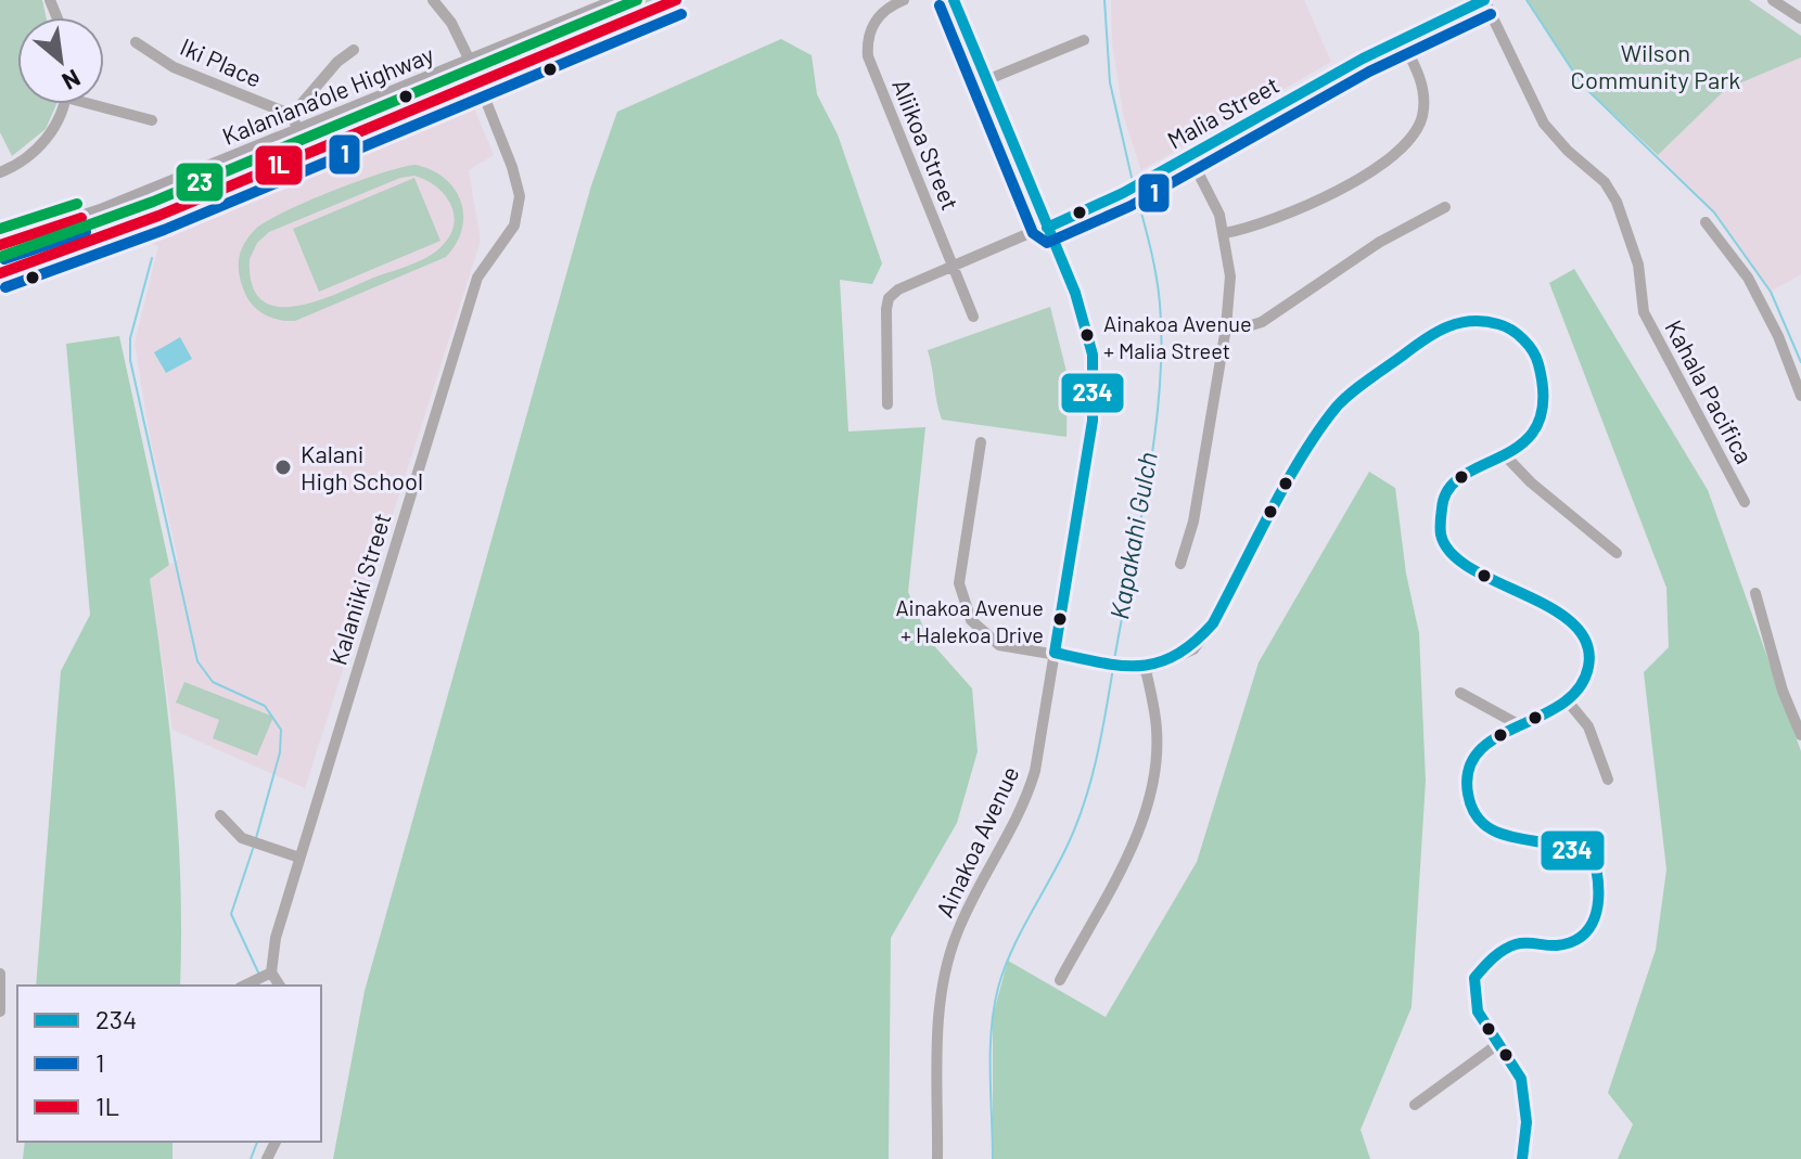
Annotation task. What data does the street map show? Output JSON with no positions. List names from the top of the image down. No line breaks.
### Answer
{"streets":{"highway":["Kalaniana’ole Highway"],"street":["Iki Place","Malia Street","Aliikoa Street","Kahala Pacifica","Kalaniiki Street","Ainakoa Avenue"]},"crossings":[["Kalaniana’ole Highway","Kalaniiki Street"],["Malia Street","Aliikoa Street"],["Malia Street","Kahala Pacifica"],["Malia Street","Ainakoa Avenue"]],"water":["Kapakahi Gulch"],"parks":["Wilson Community Park"],"places":["Ainakoa Avenue + Malia Street","Kalani High School","Ainakoa Avenue + Halekoa Drive"],"lines":["transit line 234","transit line 1L","transit line 23","transit line 1"],"legend":["234","1","1L"],"north":"bottom right"}
